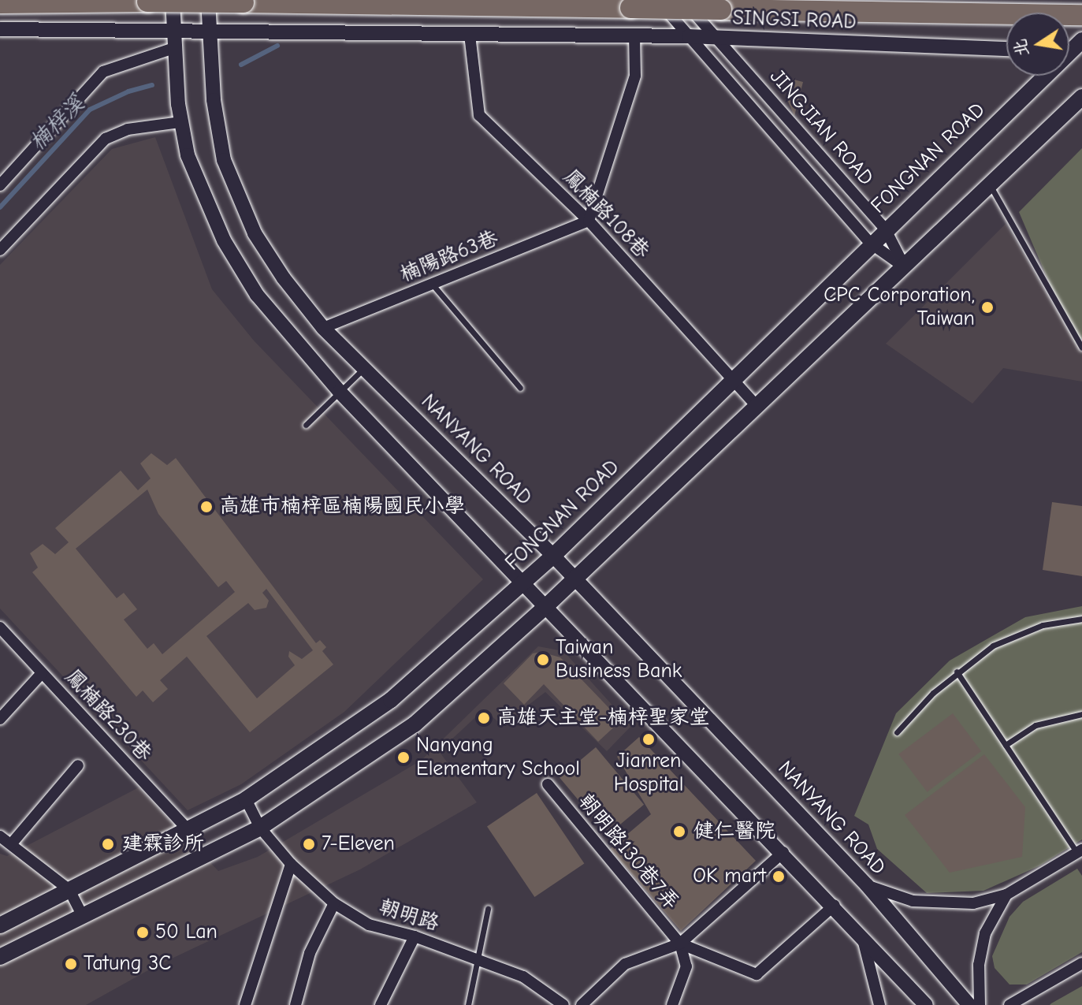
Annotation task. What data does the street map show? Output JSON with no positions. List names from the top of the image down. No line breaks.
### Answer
{"streets":{"main road":["FONGNAN ROAD"],"street":["SINGSI ROAD","JINGJIAN ROAD","鳳楠路108巷","楠陽路63巷","NANYANG ROAD","鳳楠路230巷","朝明路130巷7弄","朝明路"]},"crossings":[["SINGSI ROAD","JINGJIAN ROAD"],["SINGSI ROAD","鳳楠路108巷"],["SINGSI ROAD","NANYANG ROAD"],["JINGJIAN ROAD","FONGNAN ROAD"],["FONGNAN ROAD","鳳楠路108巷"],["FONGNAN ROAD","NANYANG ROAD"],["FONGNAN ROAD","鳳楠路230巷"],["FONGNAN ROAD","朝明路"],["鳳楠路108巷","楠陽路63巷"],["楠陽路63巷","NANYANG ROAD"]],"water":["楠梓溪"],"places":["CPC Corporation, Taiwan","高雄市楠梓區楠陽國民小學","Taiwan Business Bank","高雄天主堂-楠梓聖家堂","Jianren Hospital","Nanyang Elementary School","健仁醫院","建霖診所","7-Eleven","OK mart","50 Lan","Tatung 3C"],"north":"left"}
